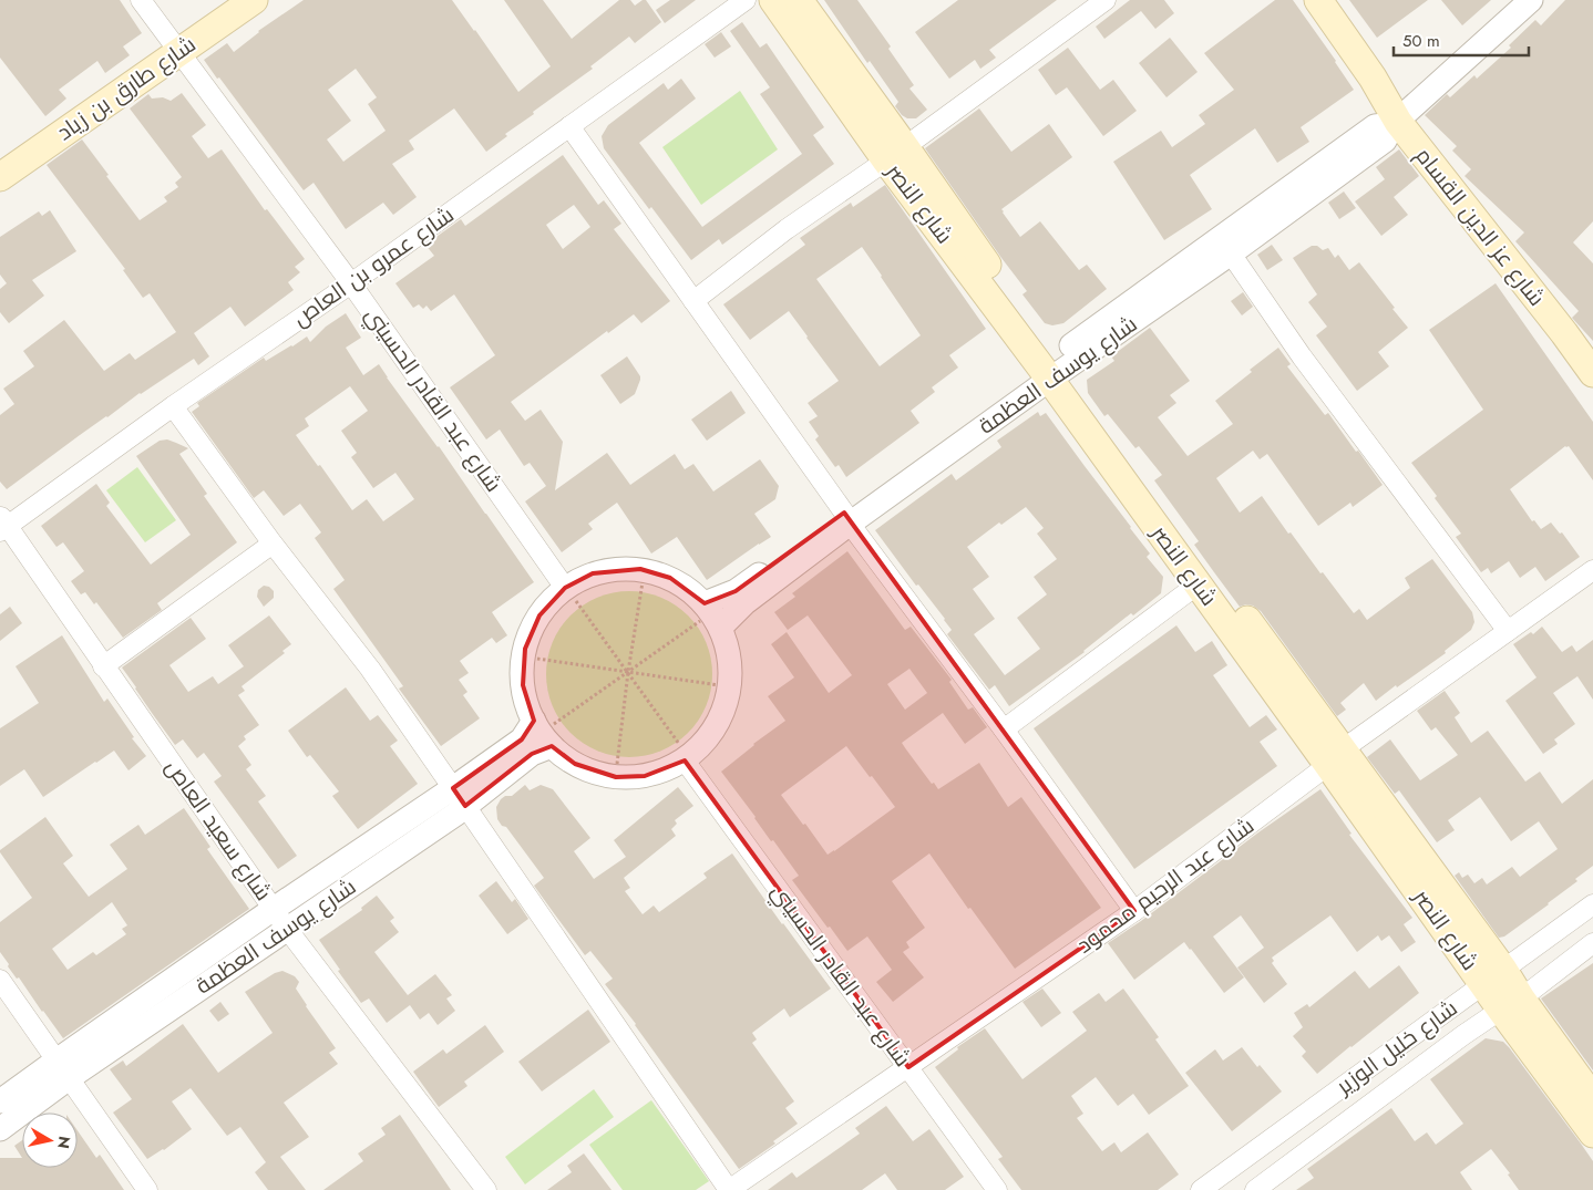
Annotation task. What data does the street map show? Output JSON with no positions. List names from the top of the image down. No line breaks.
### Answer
{"streets":{"main road":["شارع طارق بن زياد","شارع النصر","شارع عز الدين القسام"],"street":["شارع عمرو بن العاص","شارع يوسف العظمة","شارع عبد القادر الحسيني","شارع سعيد العاص","شارع عبد الرحيم محمود","شارع خليل الوزير"]},"crossings":[["شارع طارق بن زياد","شارع عبد القادر الحسيني"],["شارع النصر","شارع يوسف العظمة"],["شارع النصر","شارع عبد الرحيم محمود"],["شارع النصر","شارع خليل الوزير"],["شارع عز الدين القسام","شارع يوسف العظمة"],["شارع عمرو بن العاص","شارع عبد القادر الحسيني"],["شارع عمرو بن العاص","شارع سعيد العاص"],["شارع يوسف العظمة","شارع سعيد العاص"],["شارع عبد القادر الحسيني","شارع عبد الرحيم محمود"]],"scale_bar":"50 m","north":"right"}
